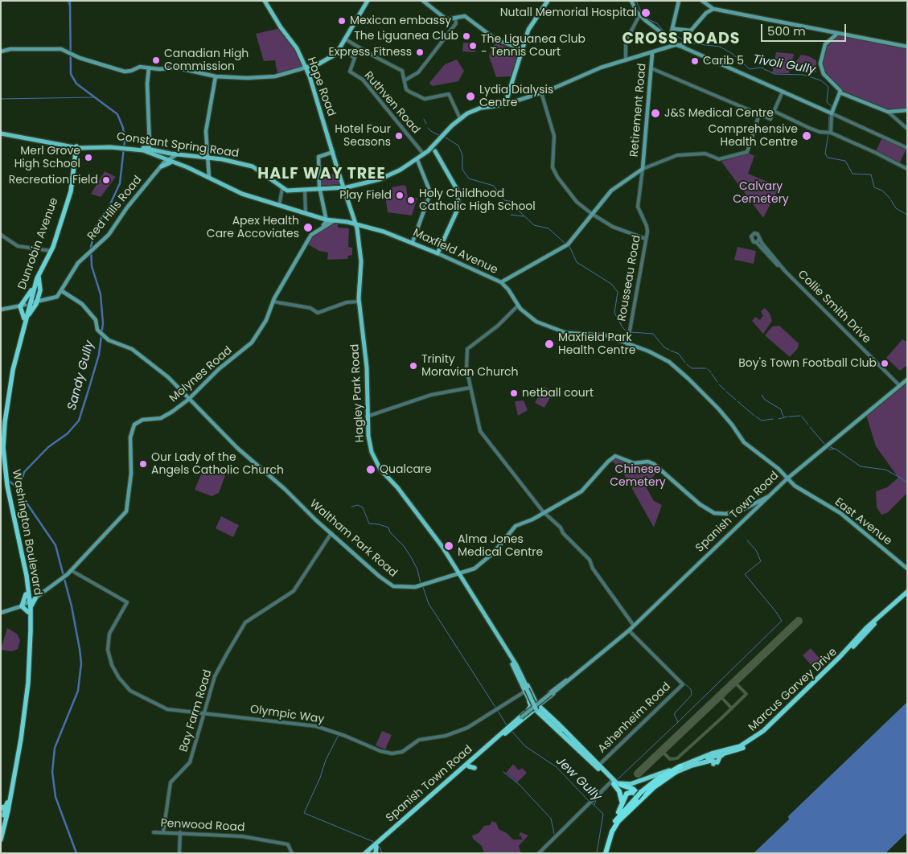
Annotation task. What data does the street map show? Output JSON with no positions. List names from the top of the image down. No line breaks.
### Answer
{"streets":{"highway":["Dunrobin Avenue","Spanish Town Road","Washington Boulevard","Marcus Garvey Drive"],"main road":["Hope Road","Retirement Road","Constant Spring Road","Red Hills Road","Maxfield Avenue","Molynes Road","Hagley Park Road","East Avenue","Waltham Park Road"],"street":["Ruthven Road","Rousseau Road","Collie Smith Drive","Bay Farm Road","Olympic Way","Ashenheim Road","Penwood Road"]},"crossings":[["Hope Road","Hagley Park Road"],["Retirement Road","Rousseau Road"],["Constant Spring Road","Dunrobin Avenue"],["Constant Spring Road","Maxfield Avenue"],["Red Hills Road","Waltham Park Road"],["Dunrobin Avenue","Washington Boulevard"],["Maxfield Avenue","Rousseau Road"],["Maxfield Avenue","Molynes Road"],["Maxfield Avenue","Hagley Park Road"],["Maxfield Avenue","Spanish Town Road"],["Maxfield Avenue","East Avenue"],["Collie Smith Drive","Spanish Town Road"],["Molynes Road","Washington Boulevard"],["Molynes Road","Waltham Park Road"],["Molynes Road","Olympic Way"],["Hagley Park Road","Spanish Town Road"],["Hagley Park Road","Waltham Park Road"],["Hagley Park Road","Olympic Way"],["Spanish Town Road","East Avenue"],["Spanish Town Road","Waltham Park Road"],["Spanish Town Road","Ashenheim Road"],["Waltham Park Road","Bay Farm Road"],["Bay Farm Road","Olympic Way"],["Bay Farm Road","Penwood Road"]],"districts":["CROSS ROADS","HALF WAY TREE"],"water":["Tivoli Gully","Sandy Gully","Jew Gully"],"parks":["Calvary Cemetery","Chinese Cemetery"],"places":["Nutall Memorial Hospital","Mexican embassy","The Liguanea Club","The Liguanea Club - Tennis Court","Express Fitness","Canadian High Commission","Carib 5","Lydia Dialysis Centre","J&S Medical Centre","Hotel Four Seasons","Comprehensive Health Centre","Merl Grove High School","Recreation Field","Play Field","Holy Childhood Catholic High School","Apex Health Care Accoviates","Maxfield Park Health Centre","Boy's Town Football Club","Trinity Moravian Church","netball court","Our Lady of the Angels Catholic Church","Qualcare","Alma Jones Medical Centre"],"scale_bar":"500 m"}
